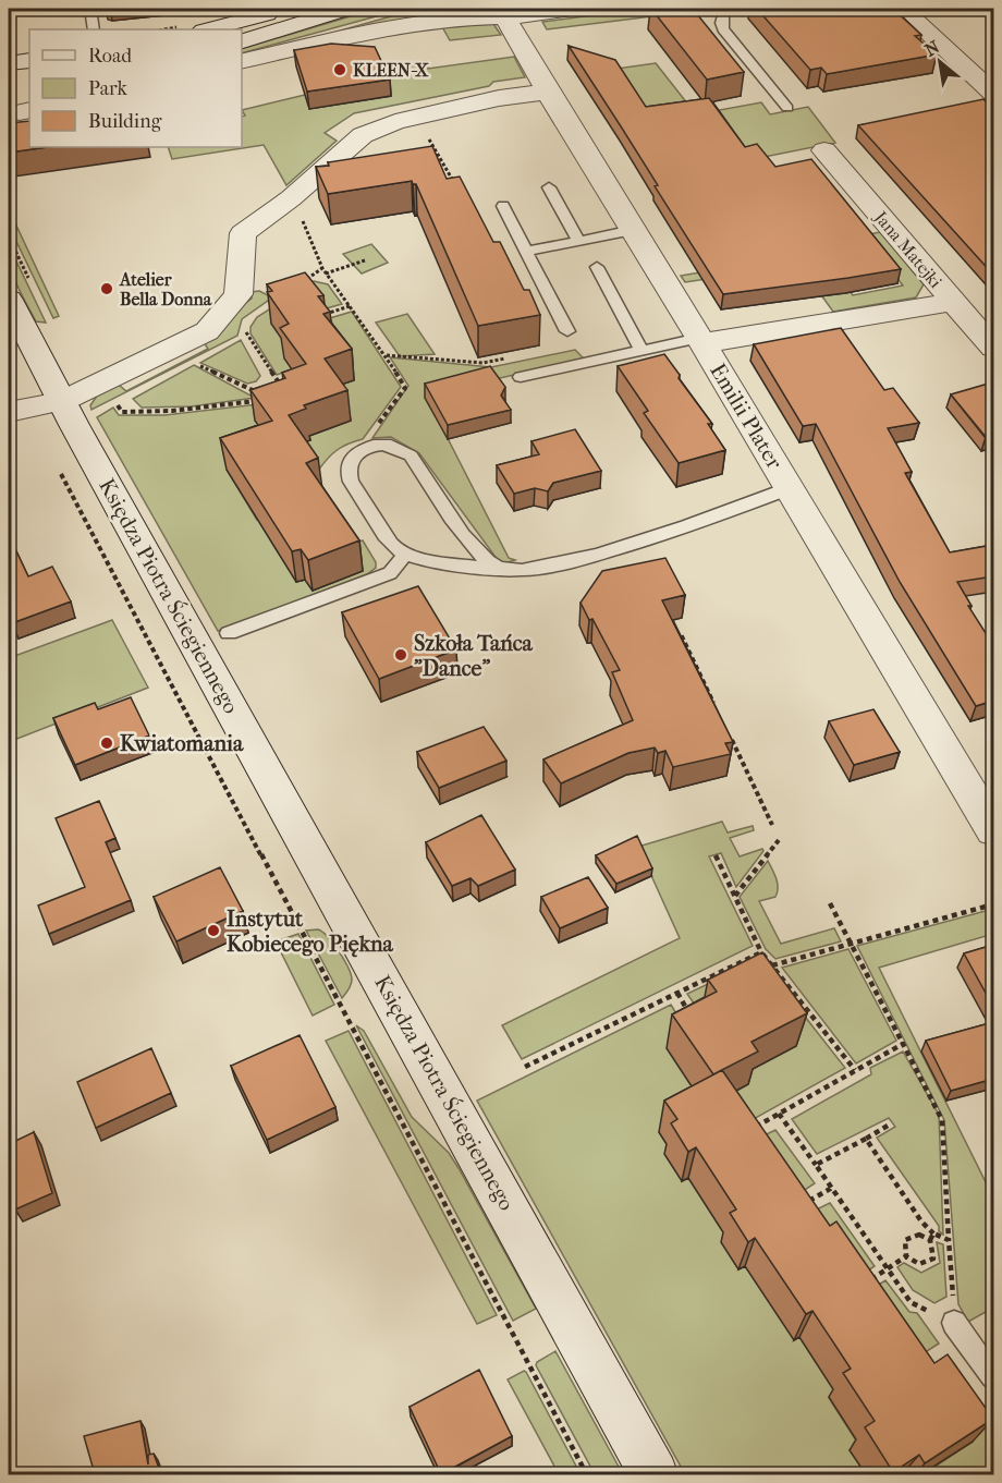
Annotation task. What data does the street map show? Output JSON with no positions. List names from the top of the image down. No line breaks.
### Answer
{"streets":{"street":["Jana Matejki","Emilii Plater","Księdza Piotra Ściegiennego"]},"places":["KLEEN-X","Atelier Bella Donna","Szkoła Tańca \"Dance\"","Kwiatomania","Instytut Kobiecego Piękna"],"legend":["Road","Park","Building"],"north":"top left"}
